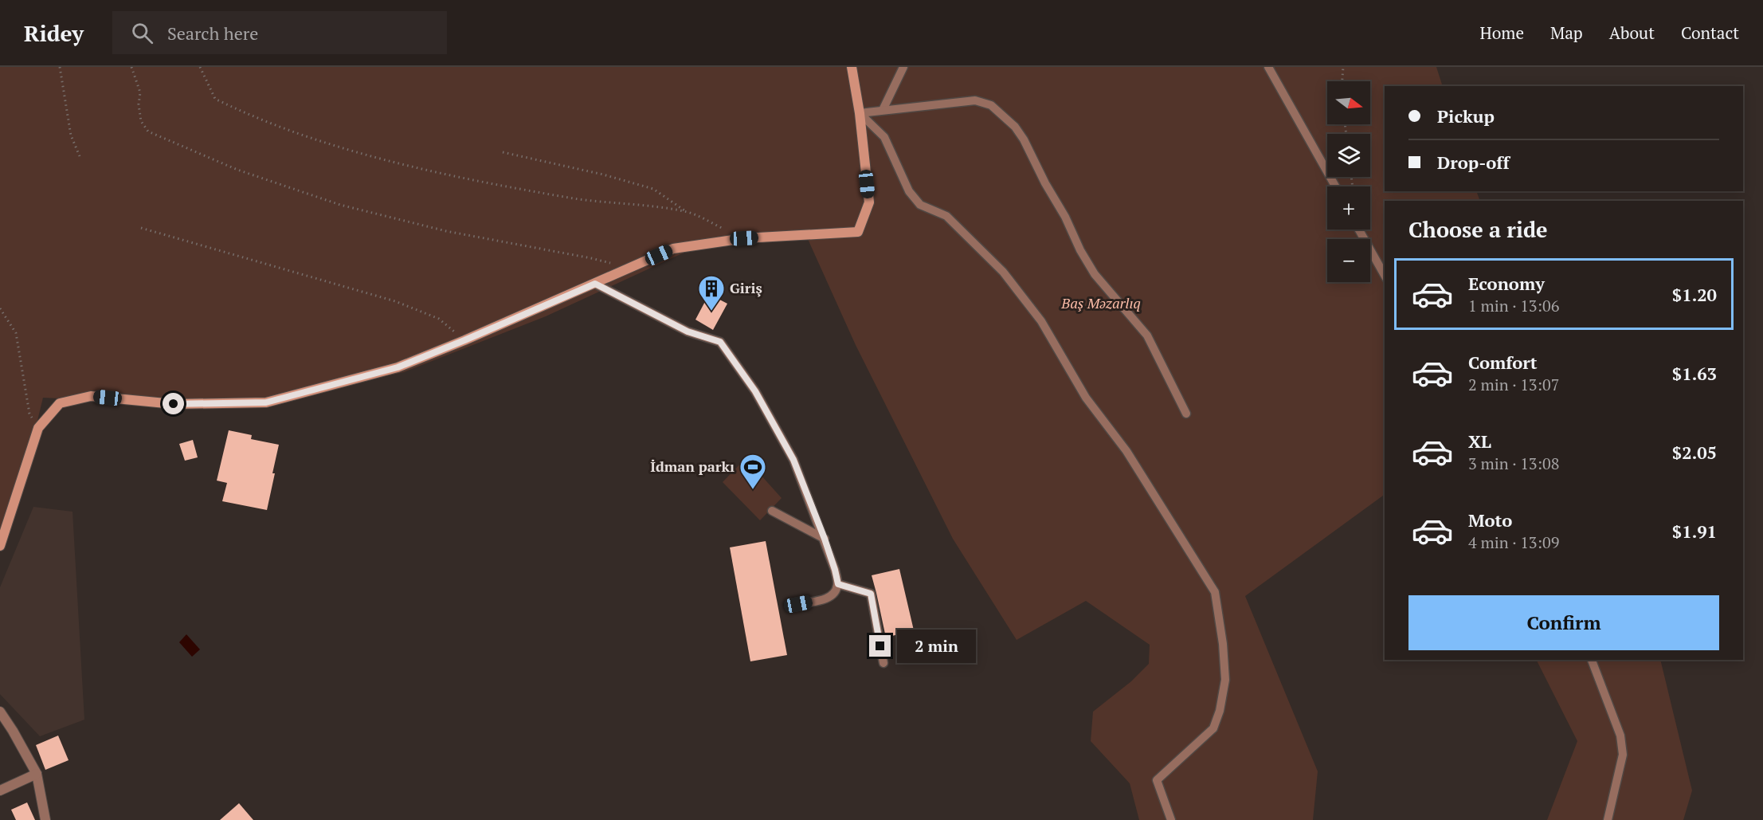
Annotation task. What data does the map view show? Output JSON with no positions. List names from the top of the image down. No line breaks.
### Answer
{"parks":["Baş Məzarlıq"],"places":{"building":["Giriş"],"sports":["İdman parkı"]},"north":"right","page":{"header":"Ridey","search":"Search here","nav":["Home","Map","About","Contact"],"map_buttons":["+","−"],"banner":["Pickup","Drop-off"],"heading":"Choose a ride","list":[{"name":"Economy","note":"1 min · 13:06","value":"$1.20"},{"name":"Comfort","note":"2 min · 13:07","value":"$1.63"},{"name":"XL","note":"3 min · 13:08","value":"$2.05"},{"name":"Moto","note":"4 min · 13:09","value":"$1.91"}],"buttons":"Confirm","bubble":"2 min"}}
